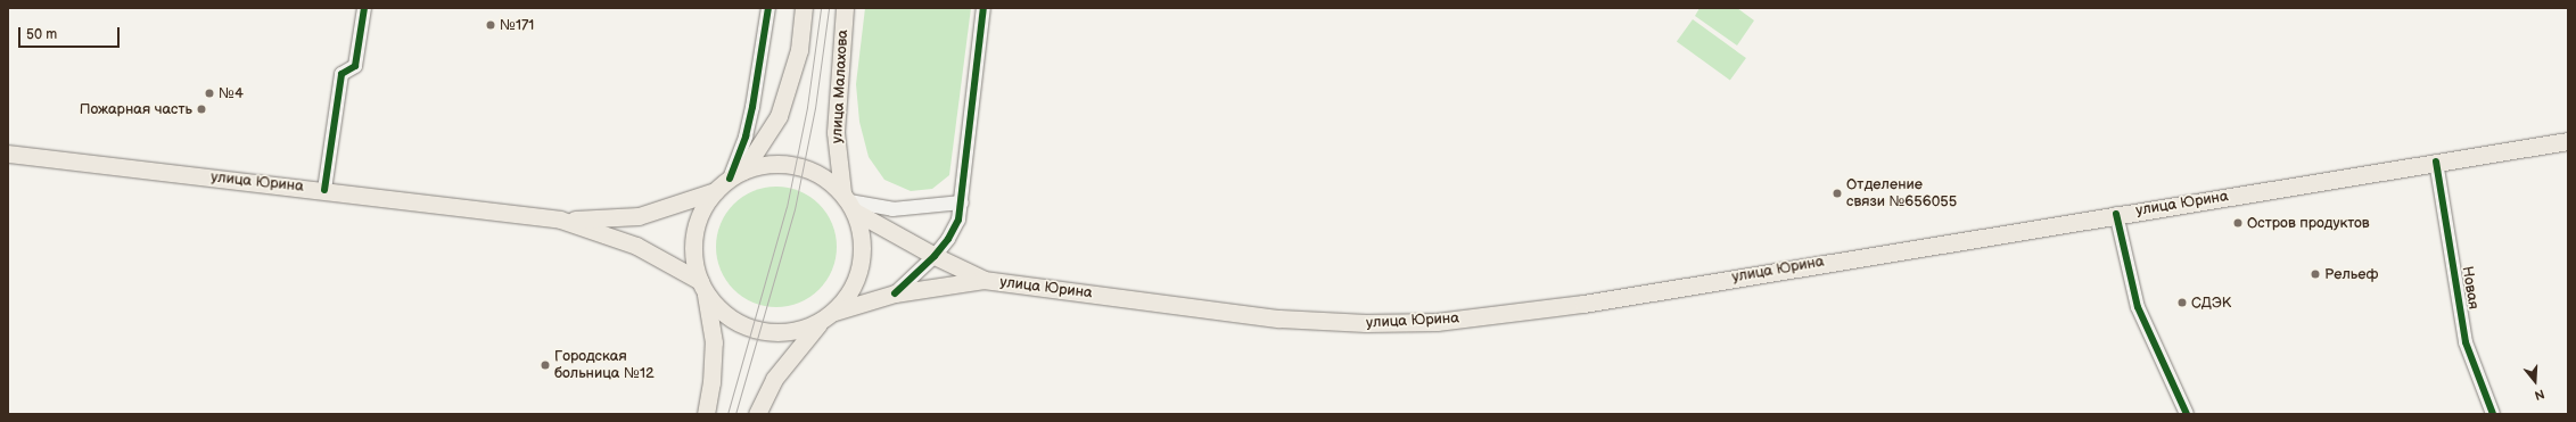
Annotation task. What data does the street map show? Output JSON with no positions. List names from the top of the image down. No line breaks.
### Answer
{"streets":{"main road":["улица Малахова","улица Юрина"],"street":["Новая"]},"crossings":[["улица Малахова","улица Юрина"],["улица Юрина","Новая"]],"places":["№171","№4","Пожарная часть","Отделение связи №656055","Остров продуктов","Рельеф","СДЭК","Городская больница №12"],"scale_bar":"50 m","north":"bottom"}
